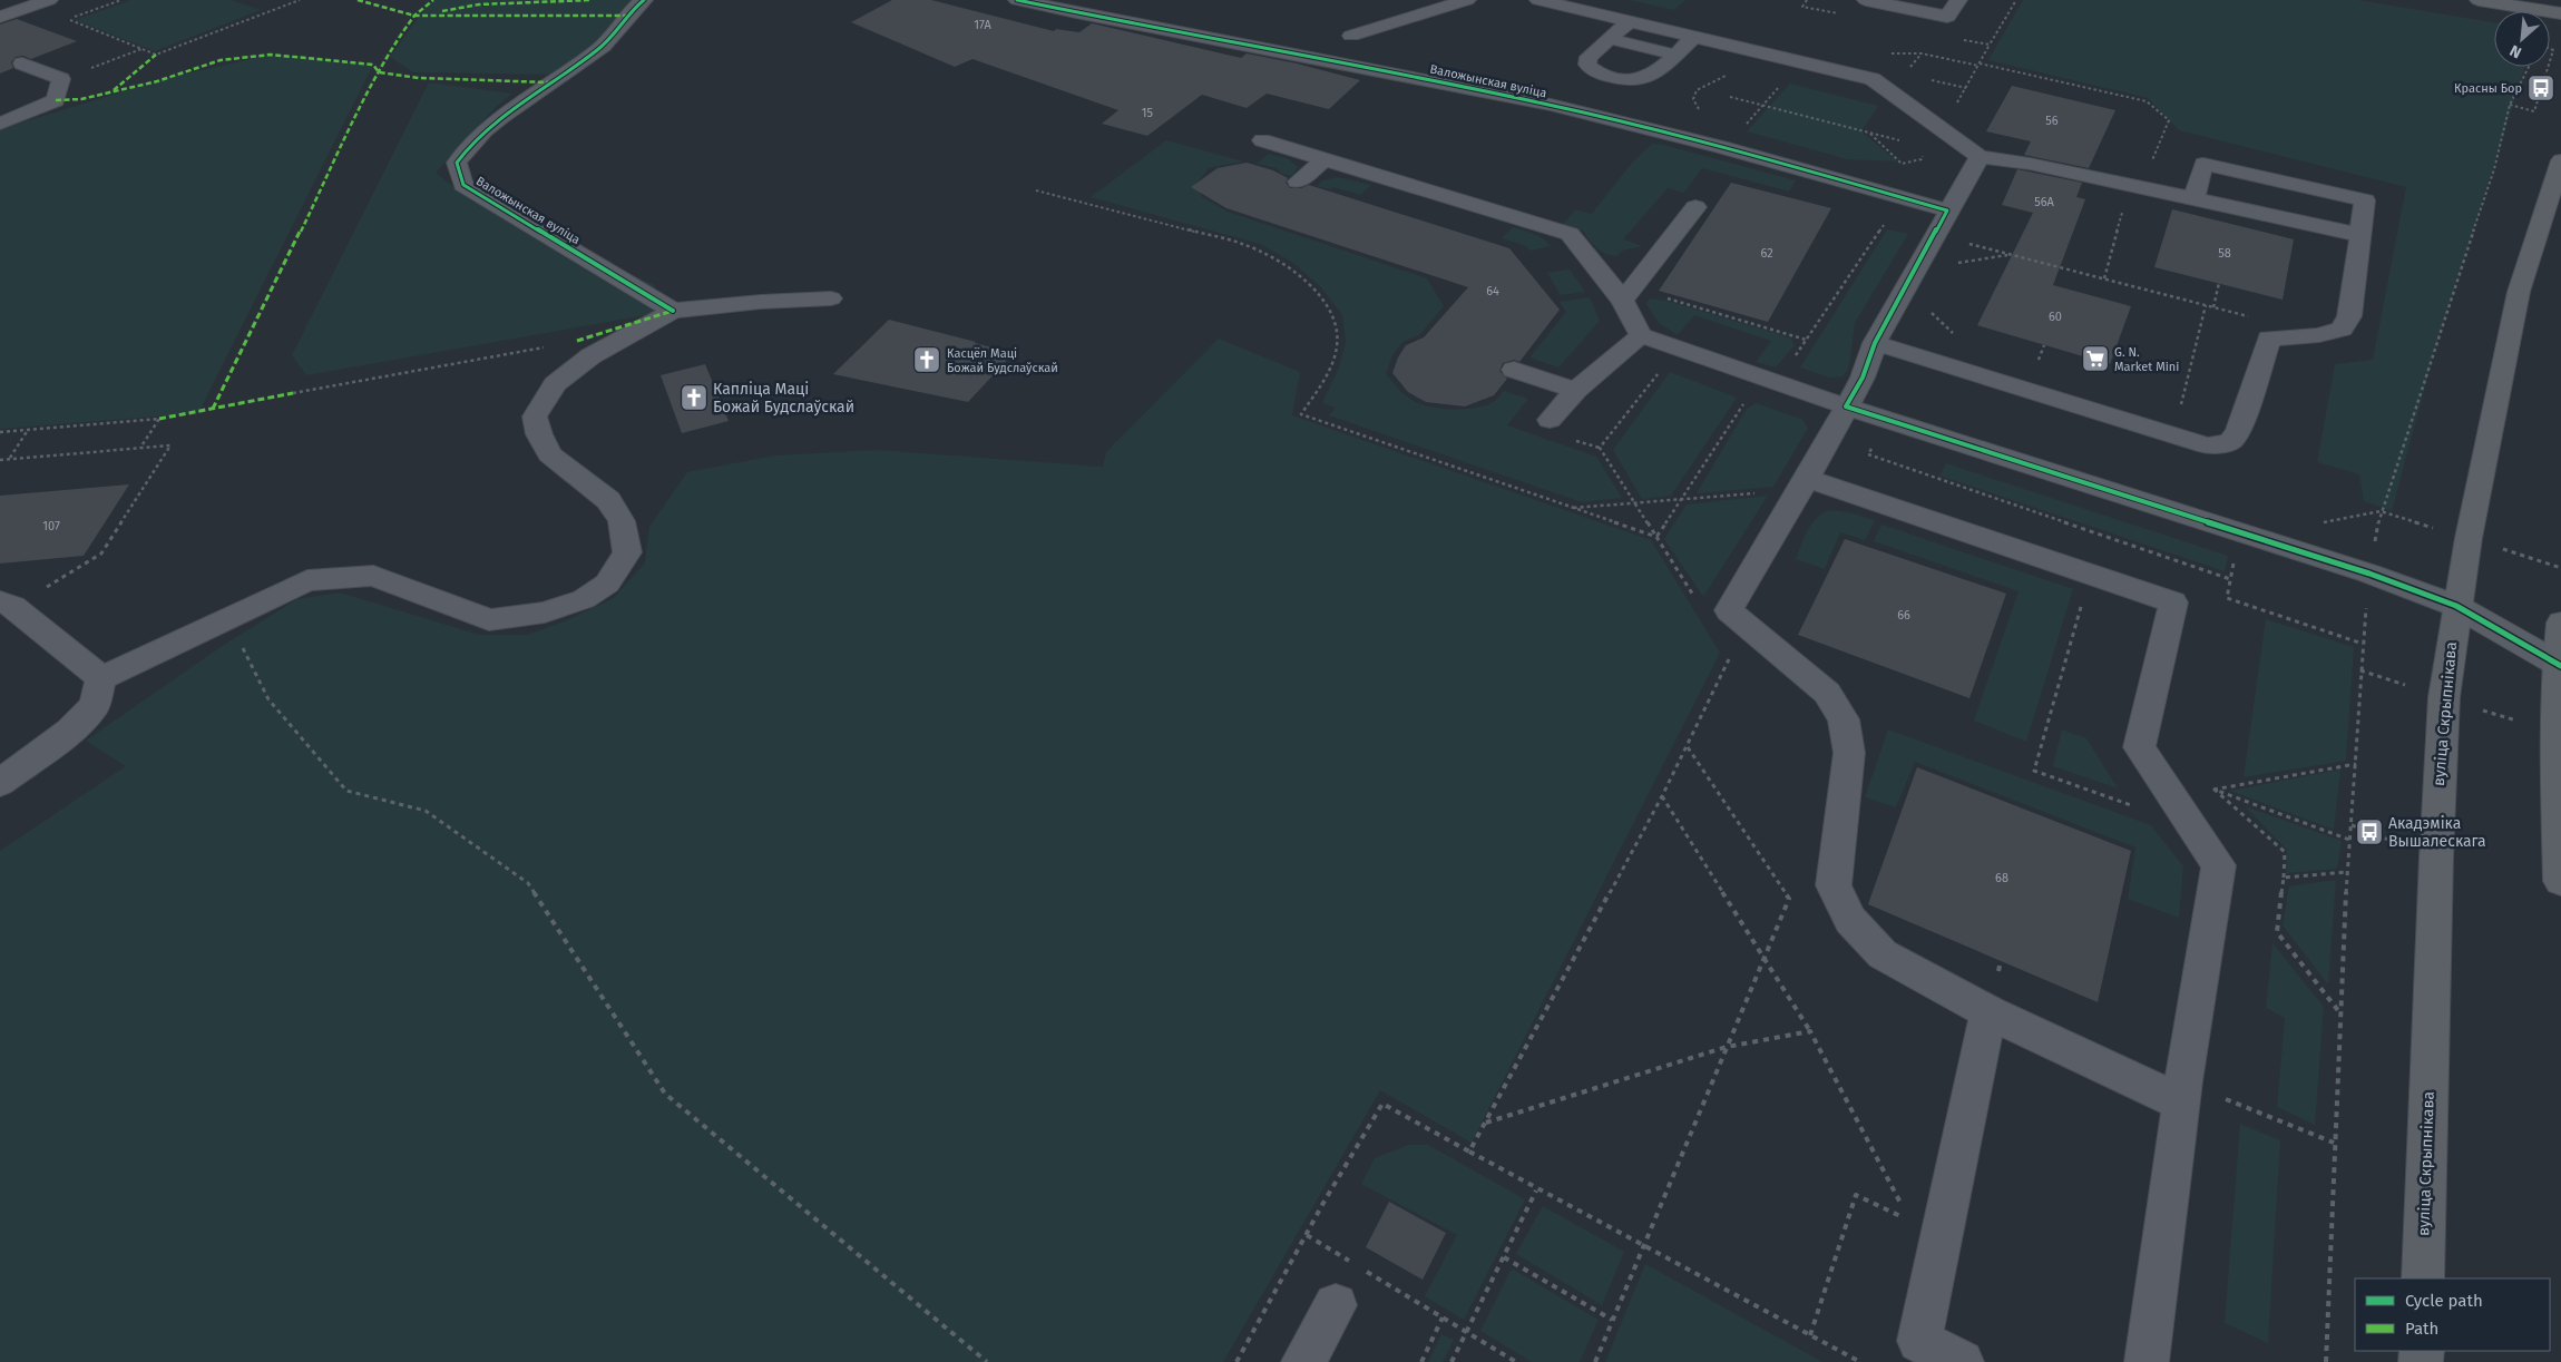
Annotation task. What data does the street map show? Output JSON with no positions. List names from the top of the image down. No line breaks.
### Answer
{"streets":{"main road":["вуліца Скрыпнікава"],"street":["Валожынская вуліца"]},"places":{"bus stop":["Красны Бор","Акадэміка Вышалескага"],"supermarket":["G. N. Market Mini"],"church":["Касцёл Маці Божай Будслаўскай","Капліца Маці Божай Будслаўскай"]},"house_numbers":["17А","15","56","56А","62","58","64","60","107","66","68"],"legend":["Cycle path","Path"],"north":"bottom left"}
